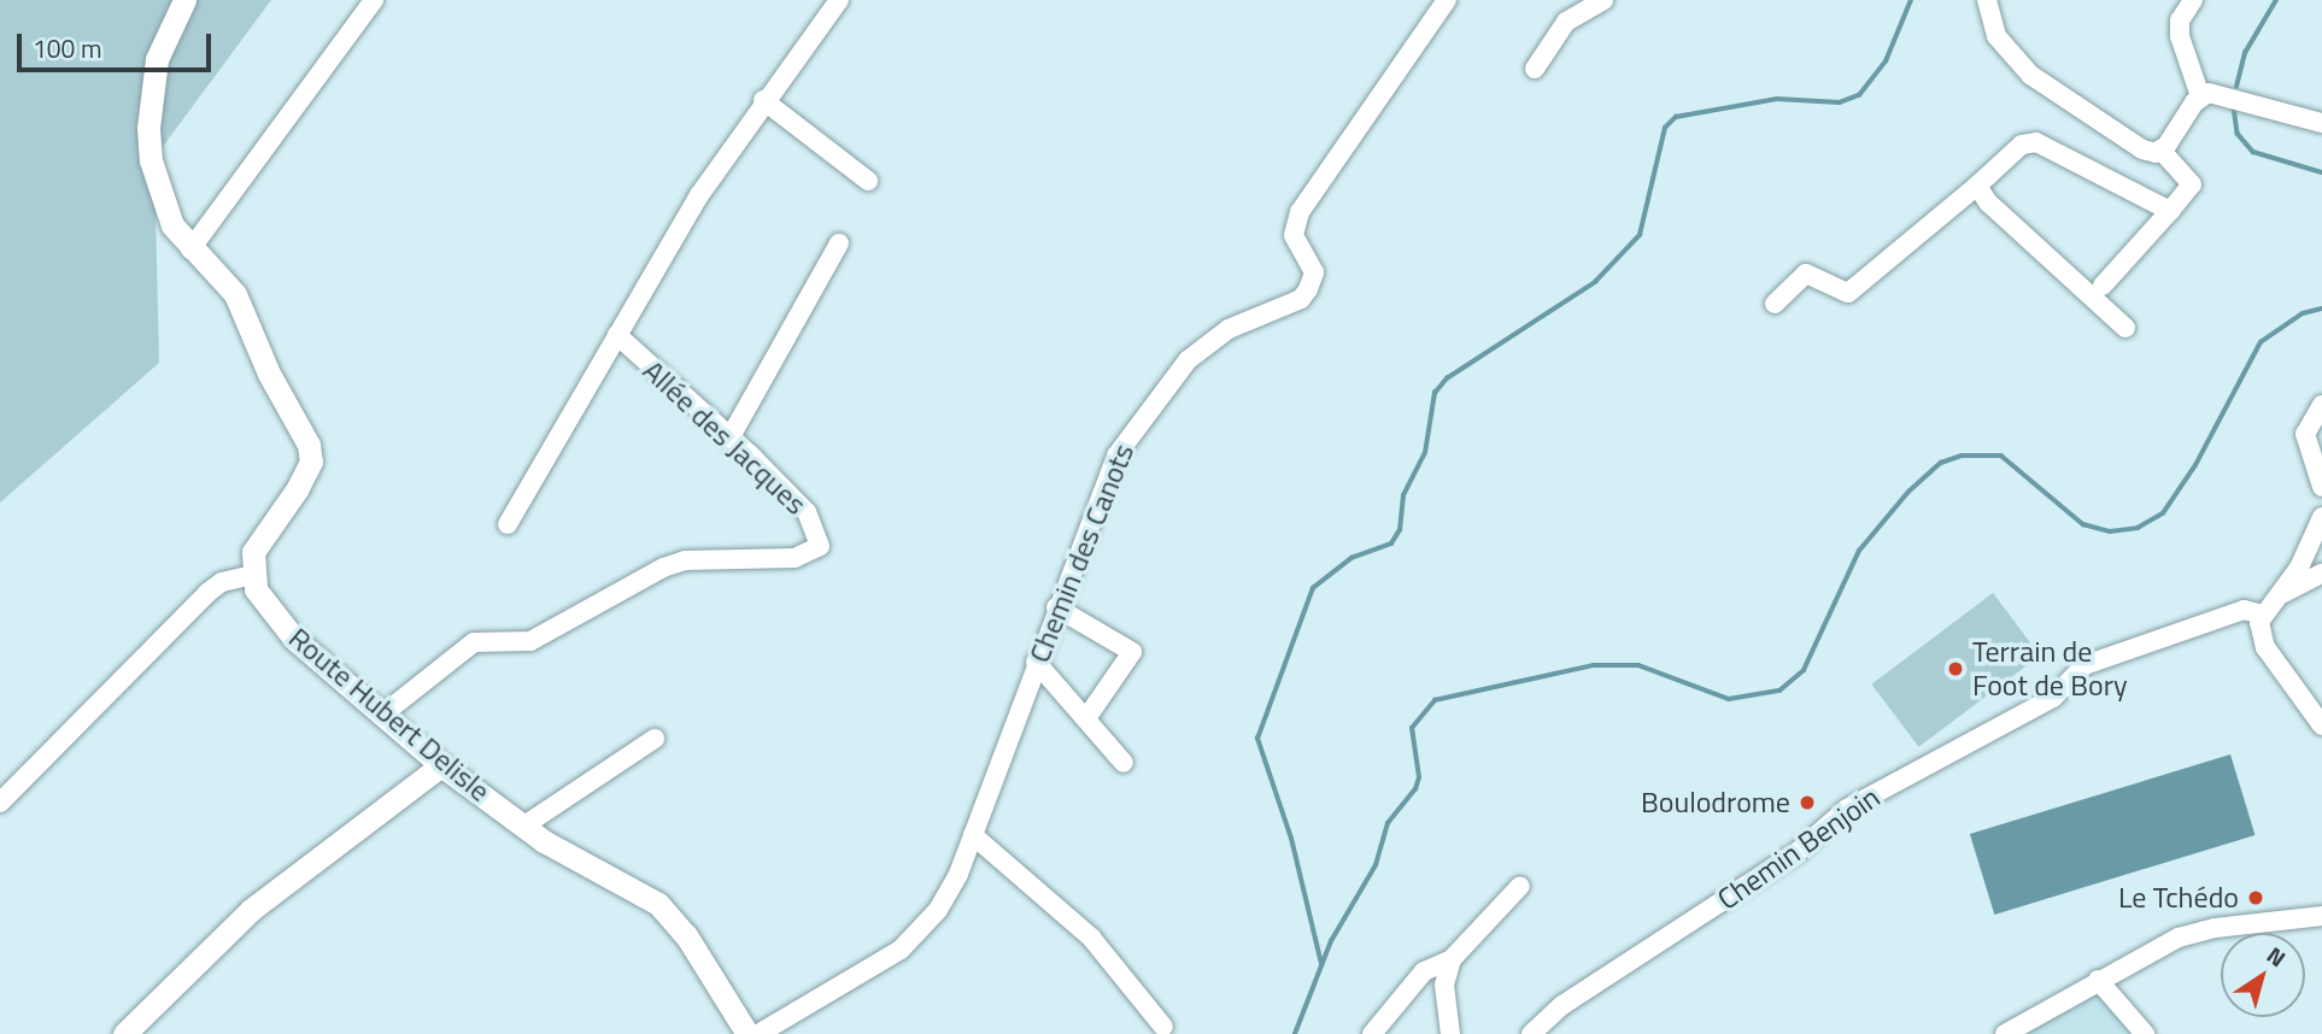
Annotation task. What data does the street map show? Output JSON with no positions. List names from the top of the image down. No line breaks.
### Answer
{"streets":{"main road":["Route Hubert Delisle"],"street":["Allée des Jacques","Chemin des Canots","Chemin Benjoin"]},"crossings":[["Allée des Jacques","Route Hubert Delisle"]],"places":["Terrain de Foot de Bory","Boulodrome","Le Tchédo"],"scale_bar":"100 m","north":"top right"}
